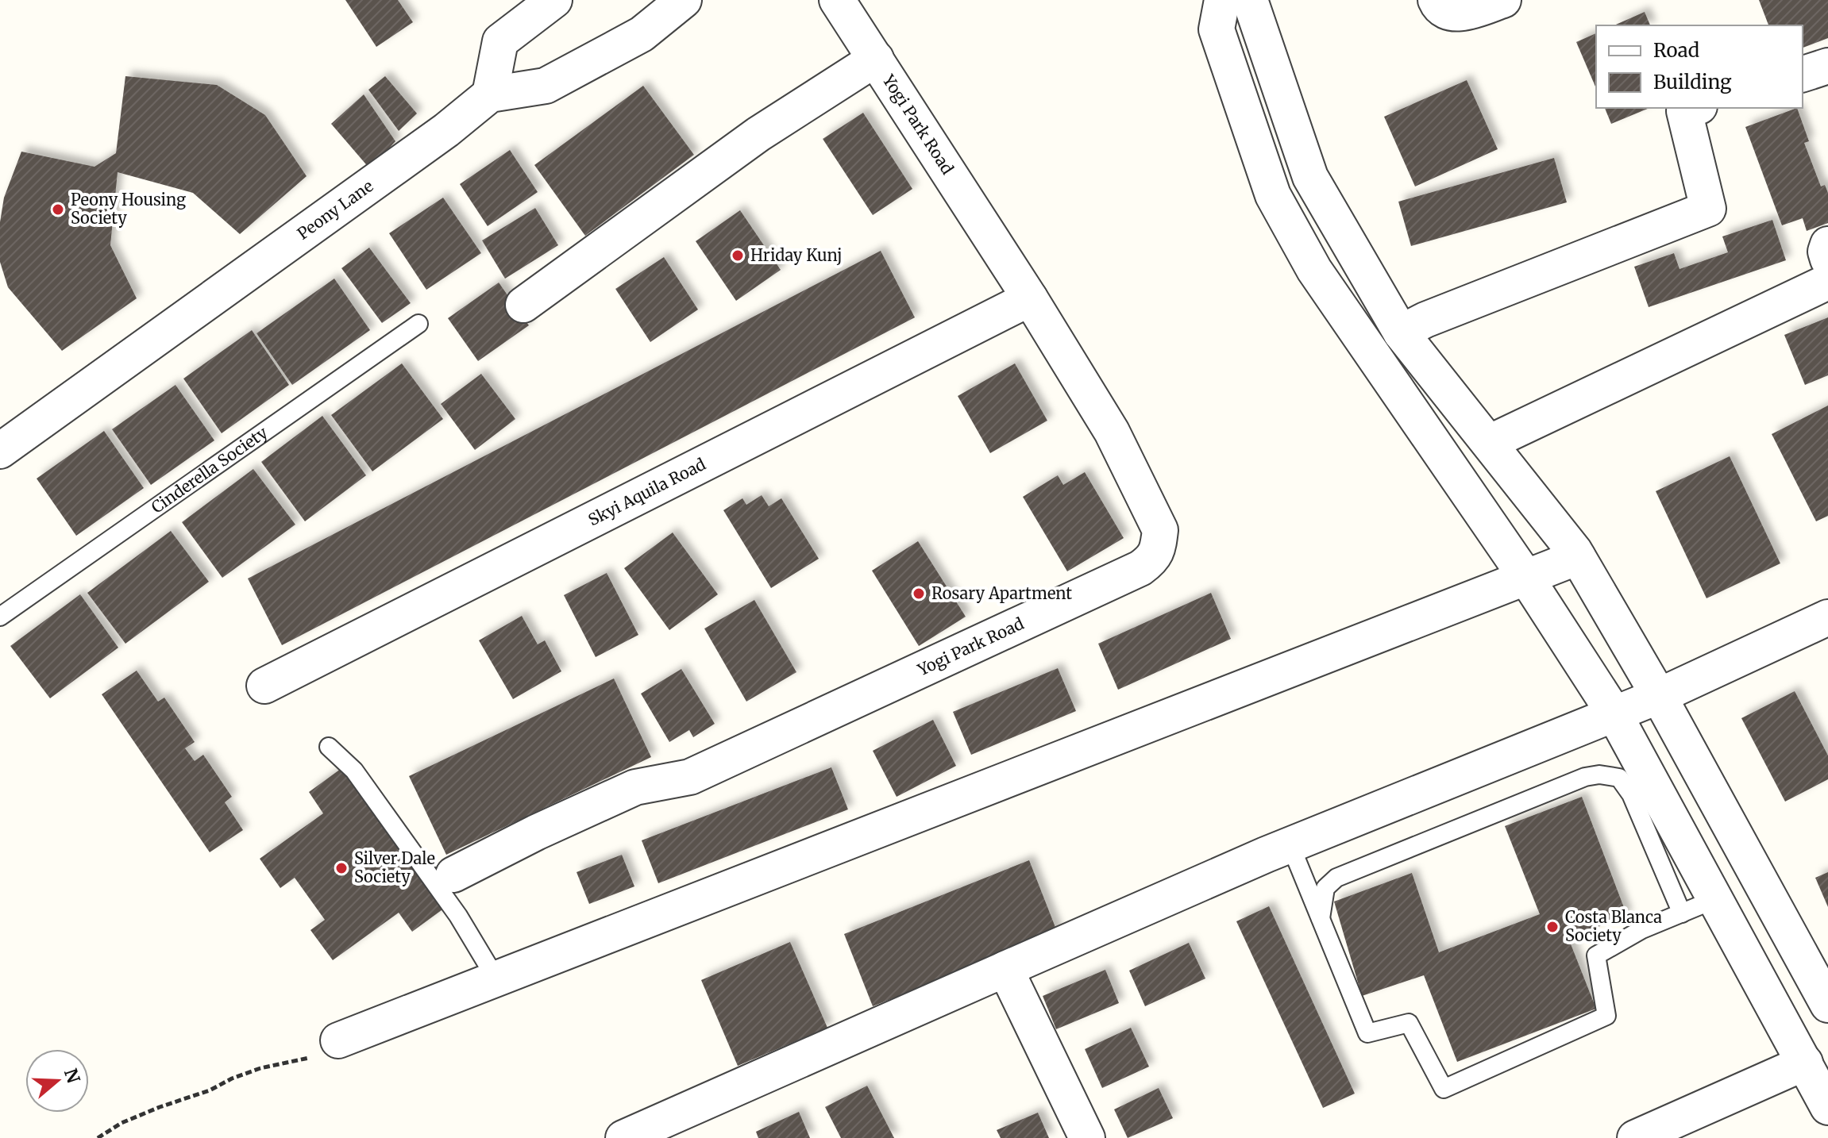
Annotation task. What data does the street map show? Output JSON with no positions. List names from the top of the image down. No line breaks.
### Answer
{"streets":{"street":["Yogi Park Road","Peony Lane","Skyi Aquila Road"],"lane":["Cinderella Society"]},"crossings":[["Yogi Park Road","Skyi Aquila Road"]],"places":["Peony Housing Society","Hriday Kunj","Rosary Apartment","Silver Dale Society","Costa Blanca Society"],"legend":["Road","Building"],"north":"right"}
